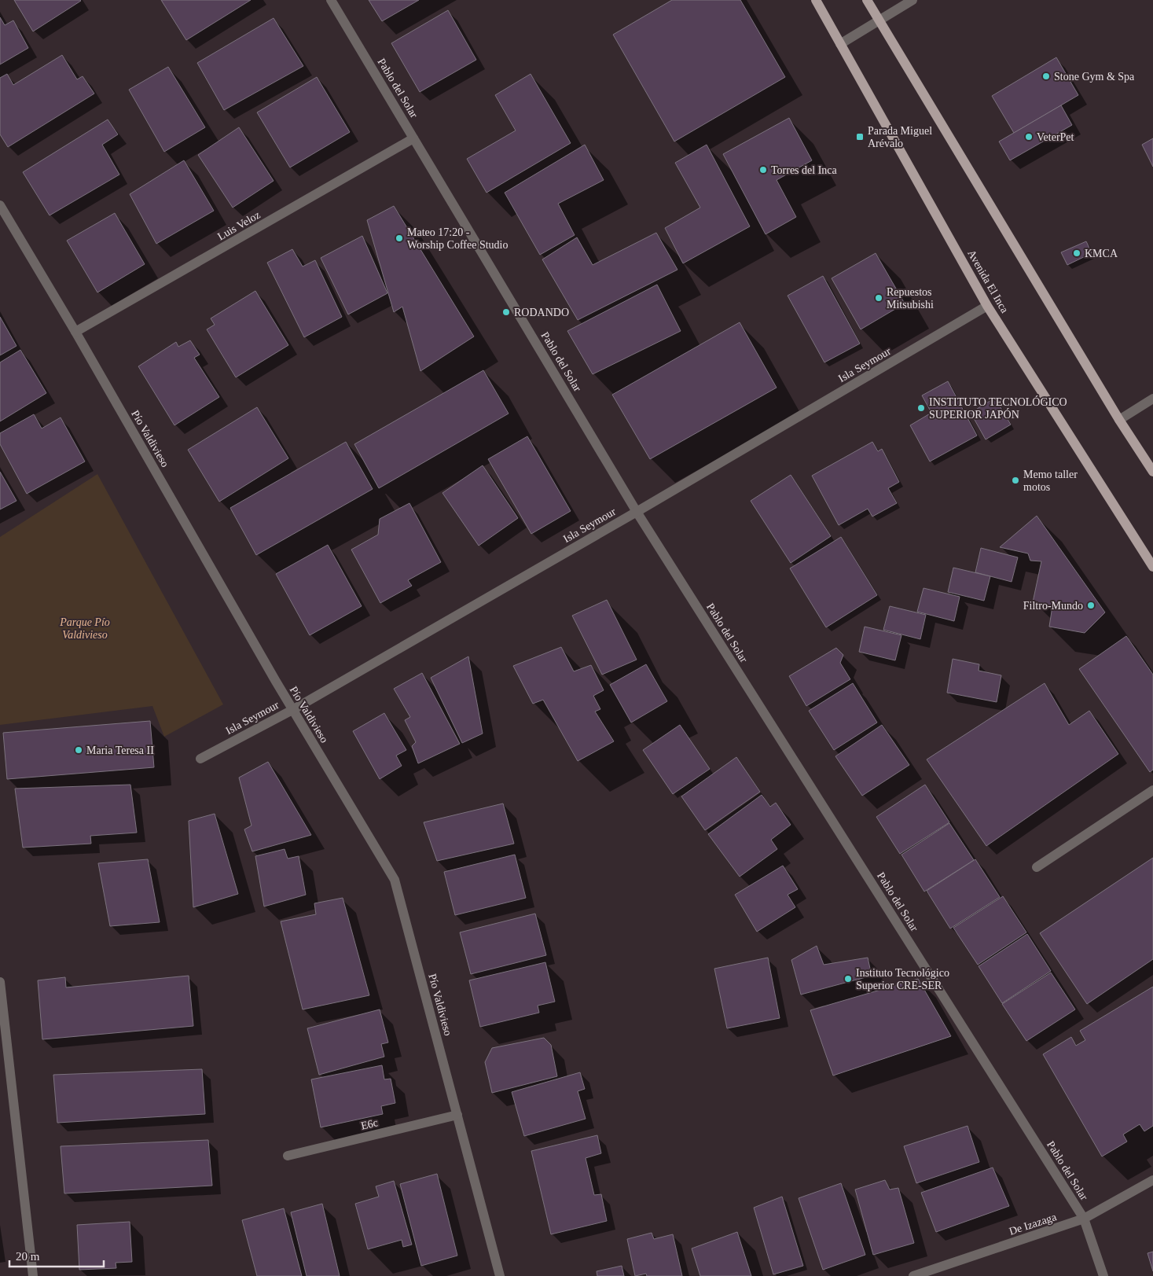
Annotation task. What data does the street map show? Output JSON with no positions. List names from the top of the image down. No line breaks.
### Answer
{"streets":{"main road":["Avenida El Inca"],"street":["Pablo del Solar","Luis Veloz","Isla Seymour","Pío Valdivieso","E6c","De Izazaga"]},"crossings":[["Pablo del Solar","Luis Veloz"],["Pablo del Solar","Isla Seymour"],["Pablo del Solar","De Izazaga"],["Luis Veloz","Pío Valdivieso"],["Avenida El Inca","Isla Seymour"],["Isla Seymour","Pío Valdivieso"],["Pío Valdivieso","E6c"]],"parks":["Parque Pío Valdivieso"],"places":{"other":["Stone Gym & Spa","VeterPet","Torres del Inca","Mateo 17:20 - Worship Coffee Studio","KMCA","Repuestos Mitsubishi","RODANDO","INSTITUTO TECNOLÓGICO SUPERIOR JAPÓN","Memo taller motos","Filtro-Mundo","Maria Teresa II","Instituto Tecnológico Superior CRE-SER"],"transit":["Parada Miguel Arévalo"]},"scale_bar":"20 m"}
